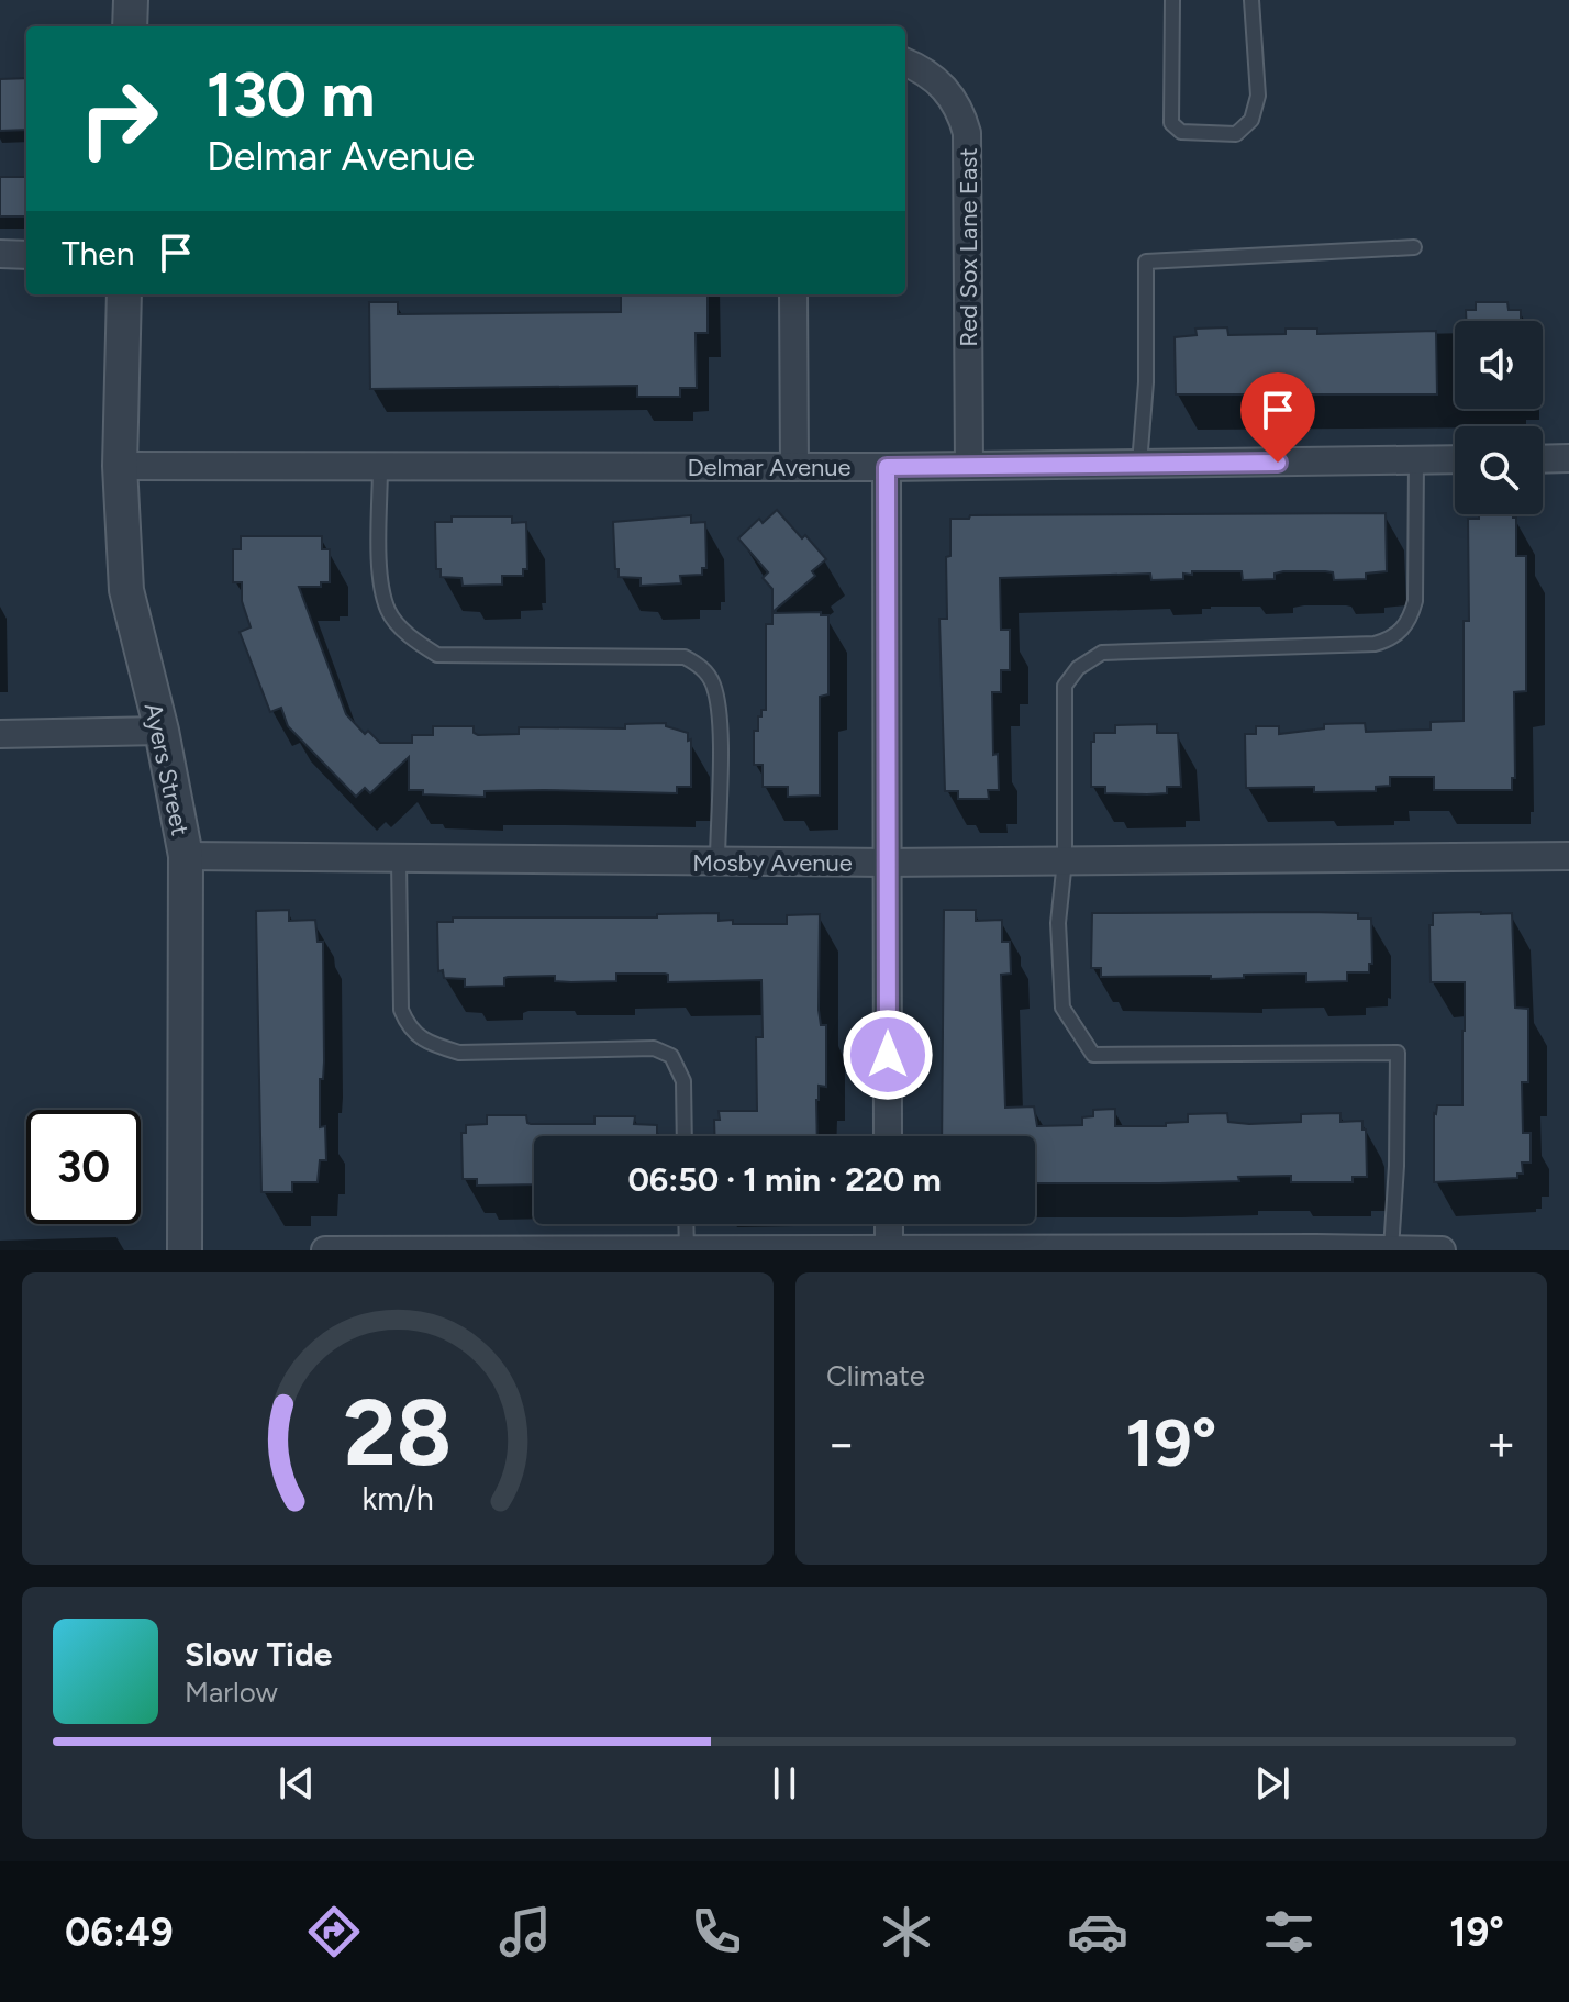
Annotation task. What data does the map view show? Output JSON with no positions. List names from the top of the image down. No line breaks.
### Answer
{"streets":{"street":["Red Sox Lane East","Delmar Avenue","Ayers Street","Mosby Avenue"]},"crossings":[["Red Sox Lane East","Delmar Avenue"],["Delmar Avenue","Ayers Street"],["Ayers Street","Mosby Avenue"]],"page":{"turn":["130 m","Delmar Avenue"],"then":"Then","limit":"30","trip":"06:50 · 1 min · 220 m","tile":"Climate","heat":["−","19°","+"],"song":["Slow Tide","Marlow"],"tabs":["06:49","19°"],"gauge":["28","km/h"]}}
